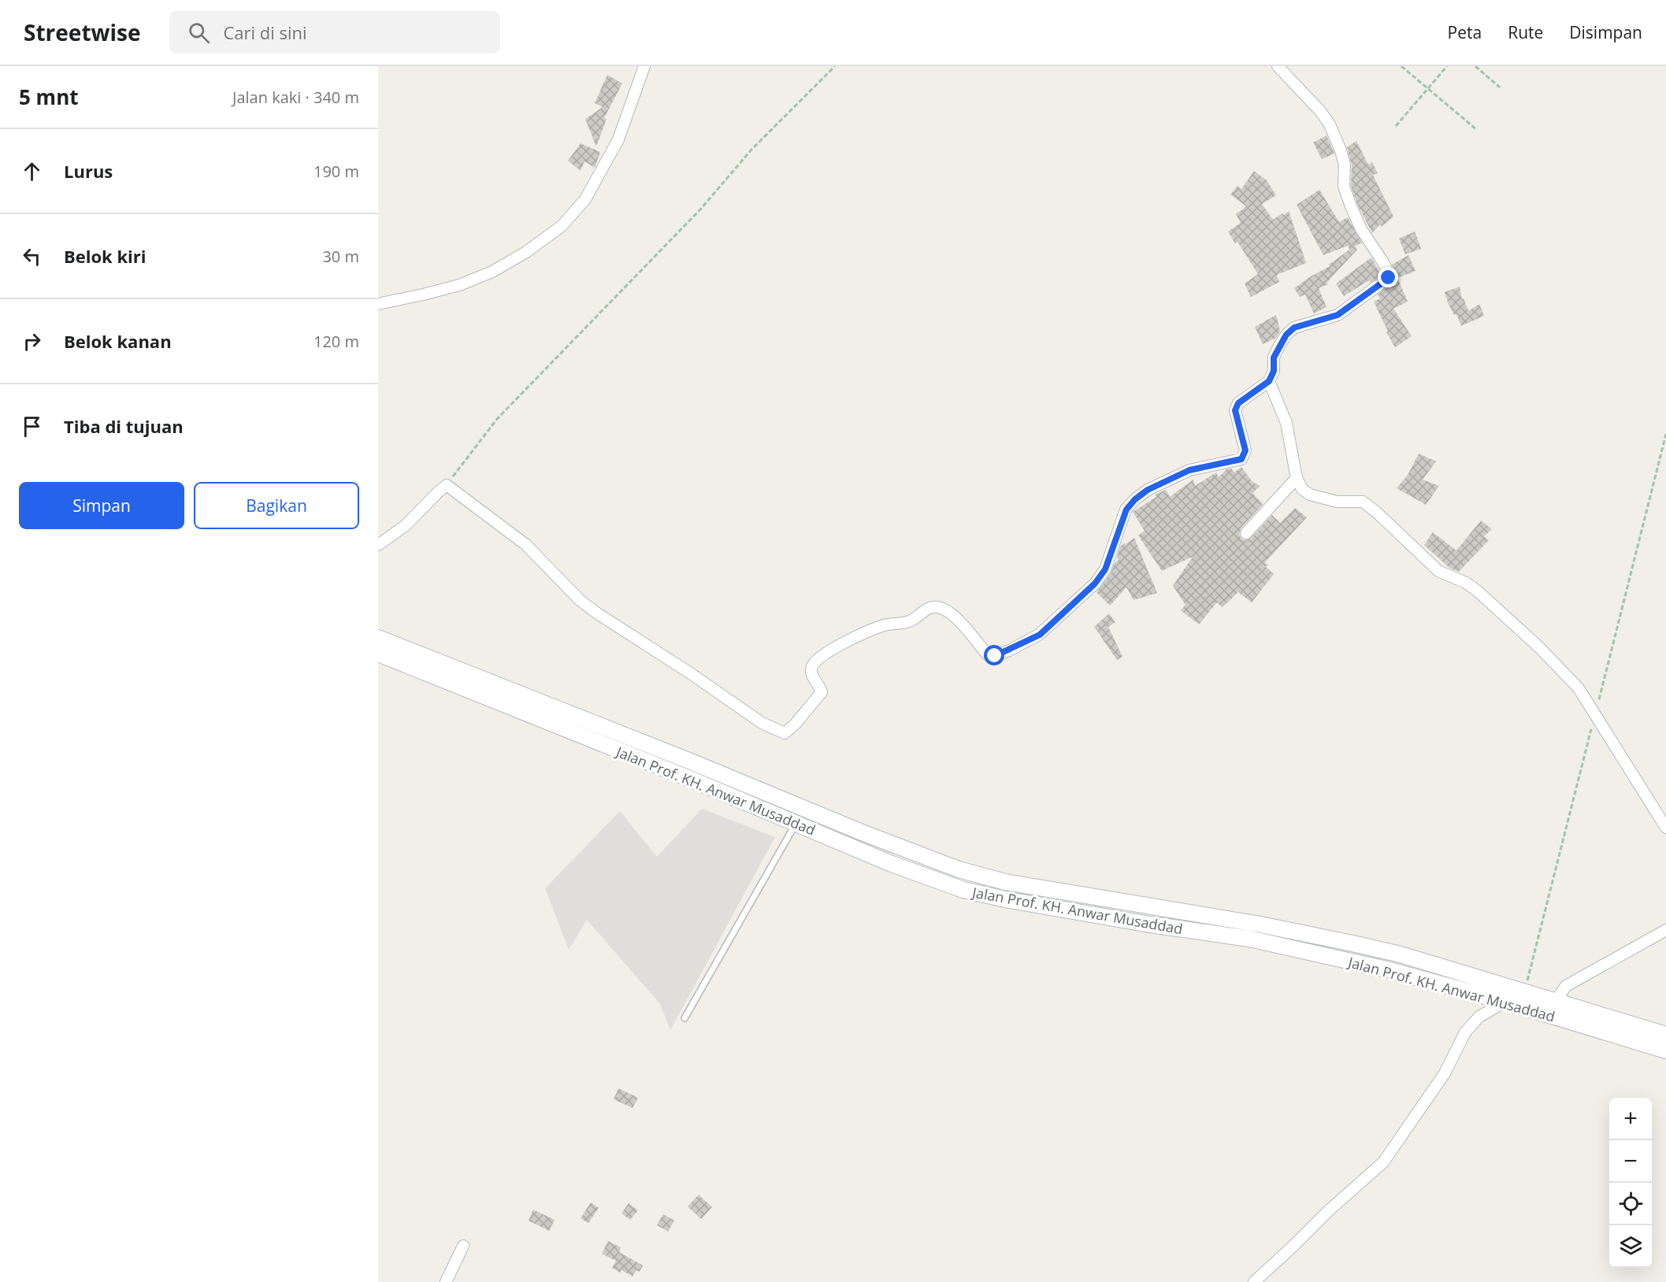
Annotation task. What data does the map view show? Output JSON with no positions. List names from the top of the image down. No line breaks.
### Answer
{"streets":{"street":["Jalan Prof. KH. Anwar Musaddad"]},"page":{"header":"Streetwise","search":"Cari di sini","nav":["Peta","Rute","Disimpan"],"heading":["5 mnt","Jalan kaki · 340 m"],"list":[["Lurus","190 m"],["Belok kiri","30 m"],["Belok kanan","120 m"],"Tiba di tujuan"],"buttons":["Simpan","Bagikan"],"map_buttons":["+","−"]}}
